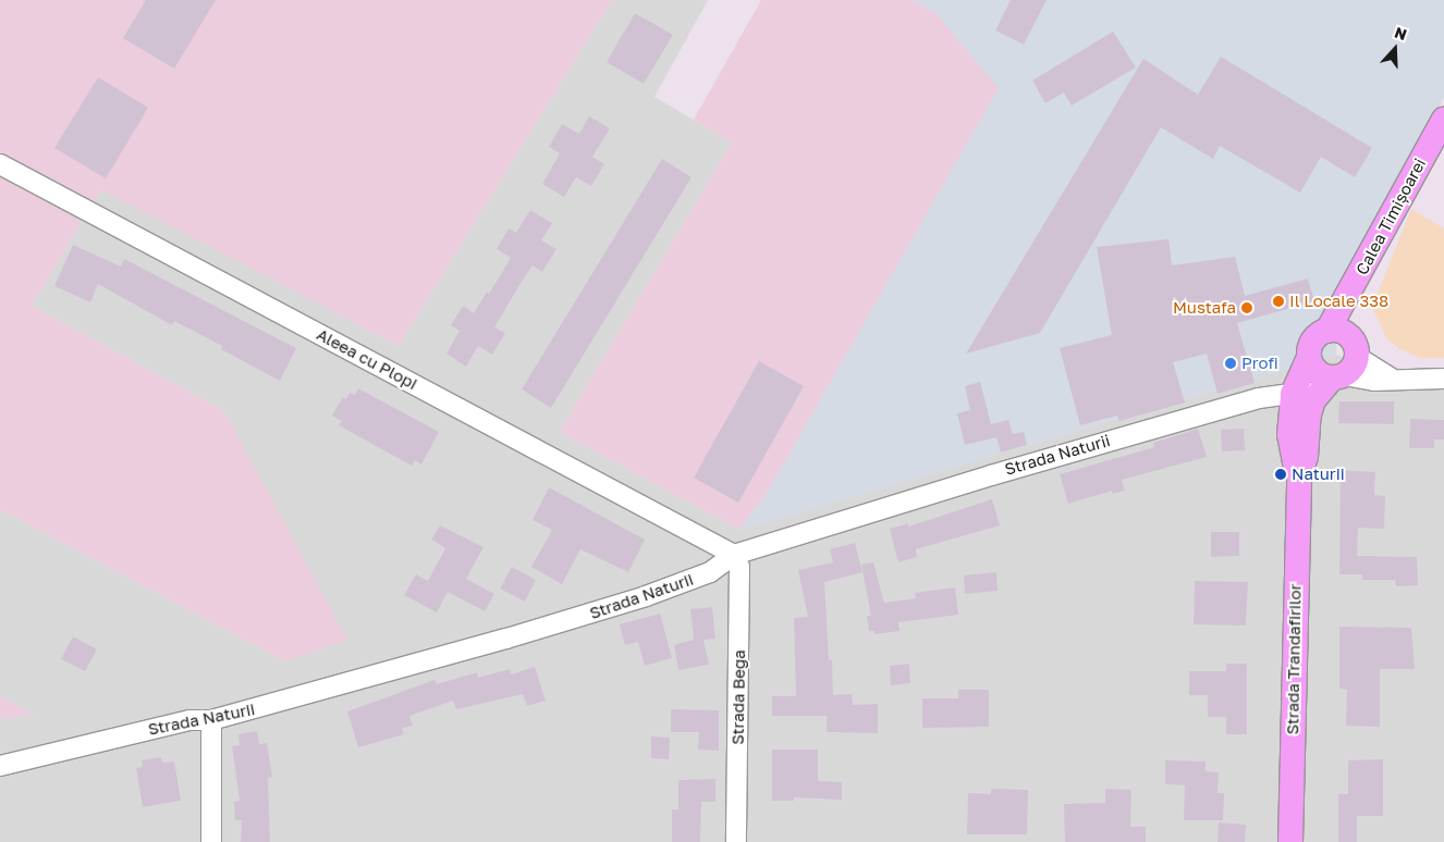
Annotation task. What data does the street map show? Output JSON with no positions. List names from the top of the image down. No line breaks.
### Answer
{"streets":{"main road":["Calea Timișoarei","Strada Trandafirilor"],"street":["Aleea cu Plopi","Strada Naturii","Strada Bega"]},"crossings":[["Calea Timișoarei","Strada Naturii"],["Calea Timișoarei","Strada Trandafirilor"],["Aleea cu Plopi","Strada Naturii"],["Aleea cu Plopi","Strada Bega"],["Strada Naturii","Strada Trandafirilor"],["Strada Naturii","Strada Bega"]],"places":["Il Locale 338","Mustafa","Profi","Naturii"],"north":"top"}
